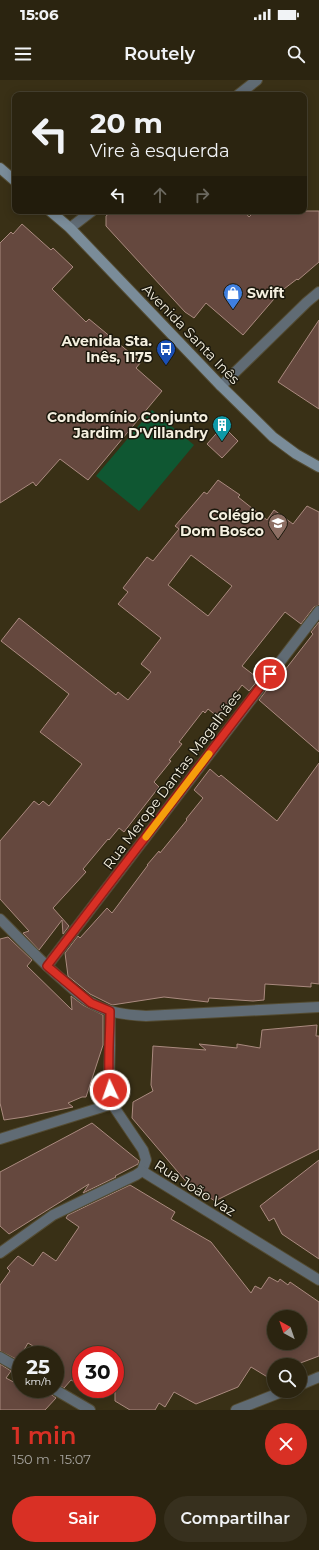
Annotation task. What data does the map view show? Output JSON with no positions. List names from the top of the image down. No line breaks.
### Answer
{"streets":{"main road":["Avenida Santa Inês"],"street":["Rua Merope Dantas Magalhães","Rua João Vaz"]},"places":{"shop":["Swift"],"bus stop":["Avenida Sta. Inês, 1175"],"building":["Condomínio Conjunto Jardim D'Villandry"],"school or university":["Colégio Dom Bosco"]},"north":"top left","page":{"status":"15:06","header":"Routely","turn":["20 m","Vire à esquerda"],"speed":"25 km/h","limit":"30","heading":["1 min","150 m · 15:07"],"buttons":["Sair","Compartilhar"]}}
